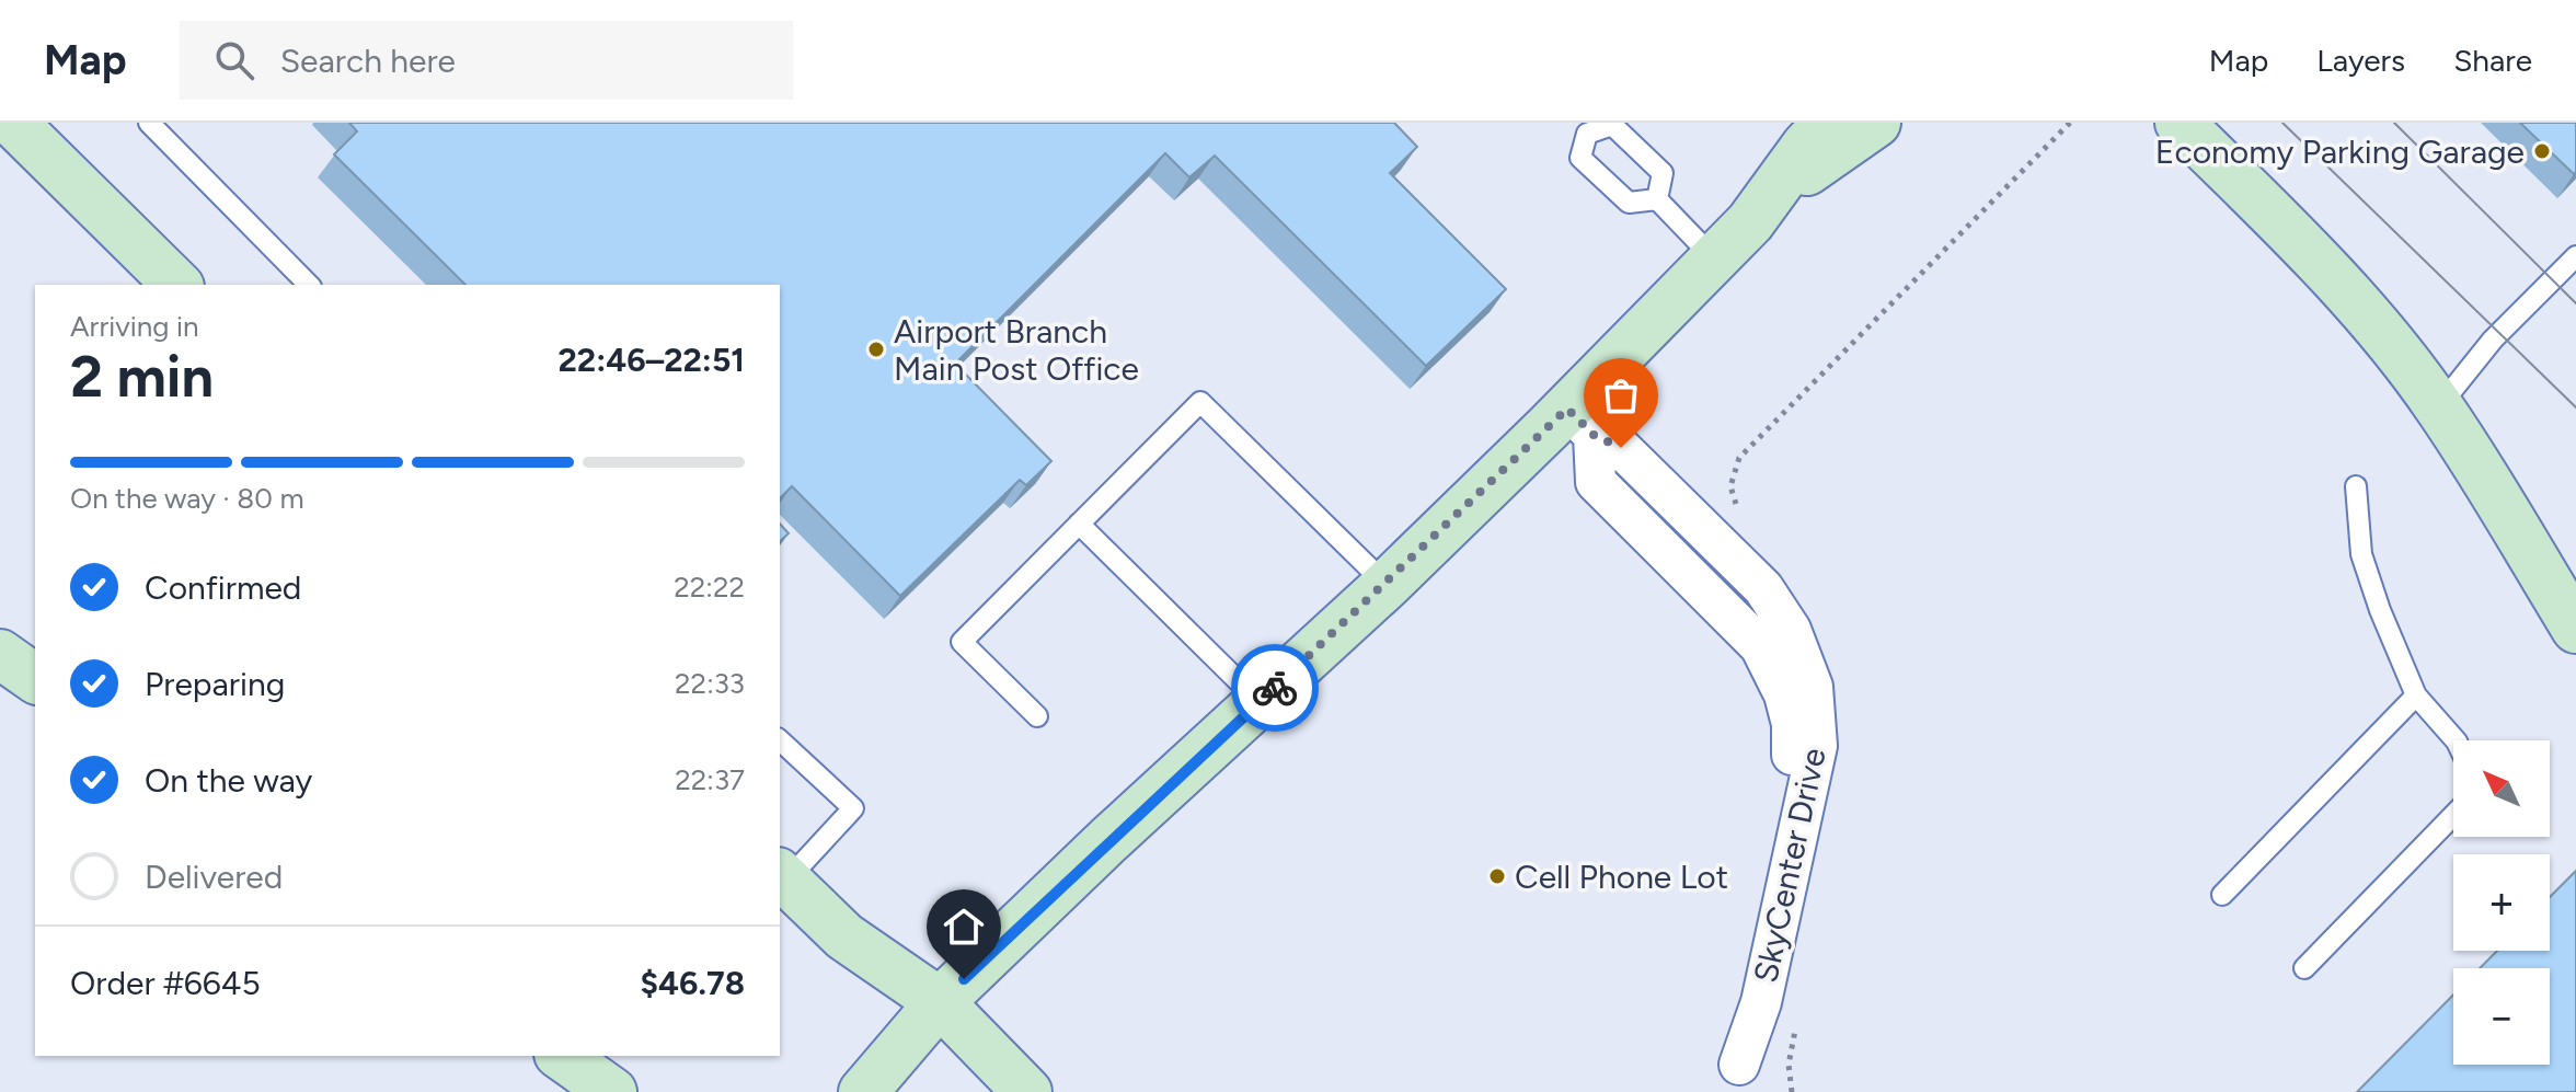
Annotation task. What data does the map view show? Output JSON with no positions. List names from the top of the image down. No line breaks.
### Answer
{"streets":{"street":["SkyCenter Drive"]},"places":["Economy Parking Garage","Airport Branch Main Post Office","Cell Phone Lot"],"north":"top left","page":{"header":"Map","search":"Search here","nav":["Map","Layers","Share"],"heading":["2 min","Arriving in","22:46–22:51"],"panel":["Order #6645","$46.78"],"bar":"On the way · 80 m","list":[["Confirmed","22:22"],["Preparing","22:33"],["On the way","22:37"],"Delivered"],"map_buttons":["+","−"]}}
